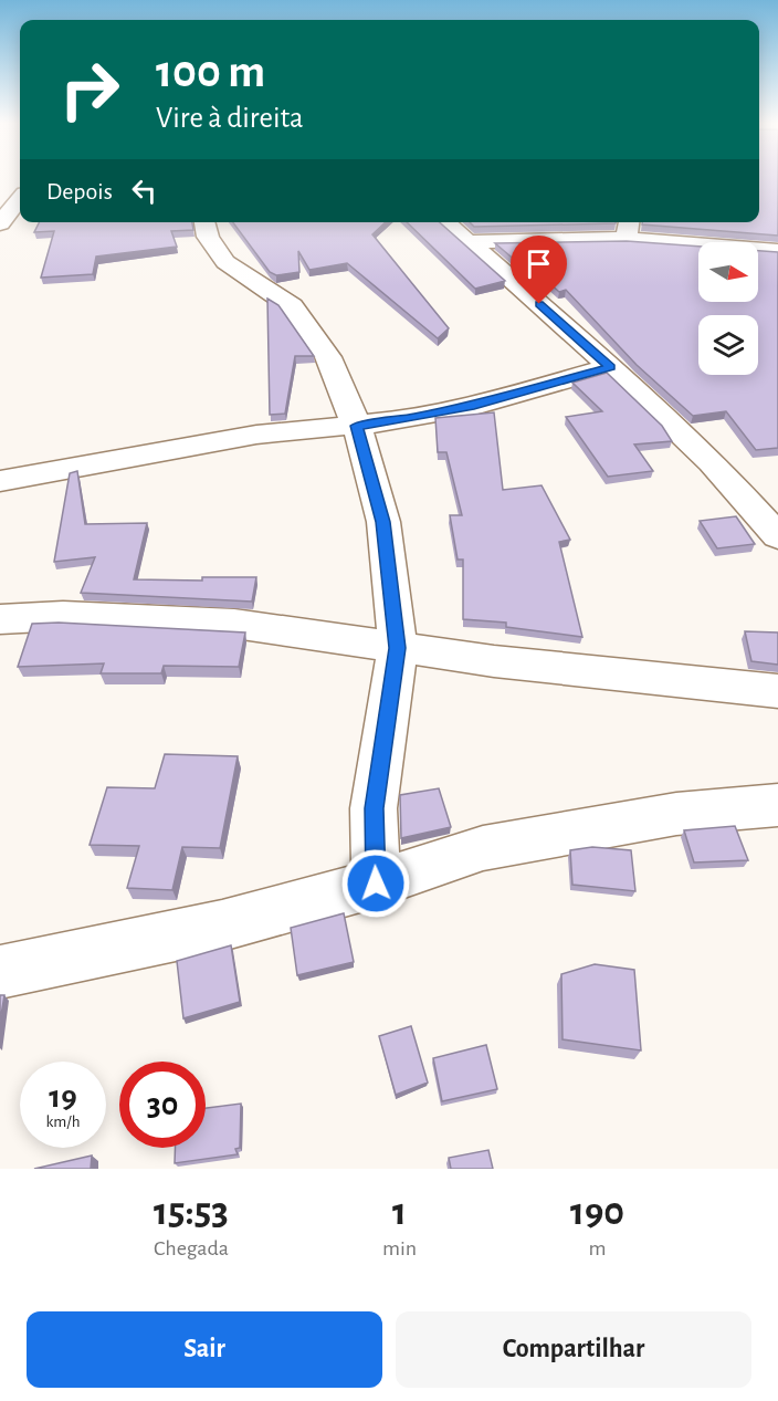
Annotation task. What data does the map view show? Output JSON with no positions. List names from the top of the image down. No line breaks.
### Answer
{"north":"right","page":{"turn":["100 m","Vire à direita"],"then":"Depois","speed":"19 km/h","limit":"30","eta":["15:53","Chegada","1","min","190","m"],"buttons":["Sair","Compartilhar"]}}
